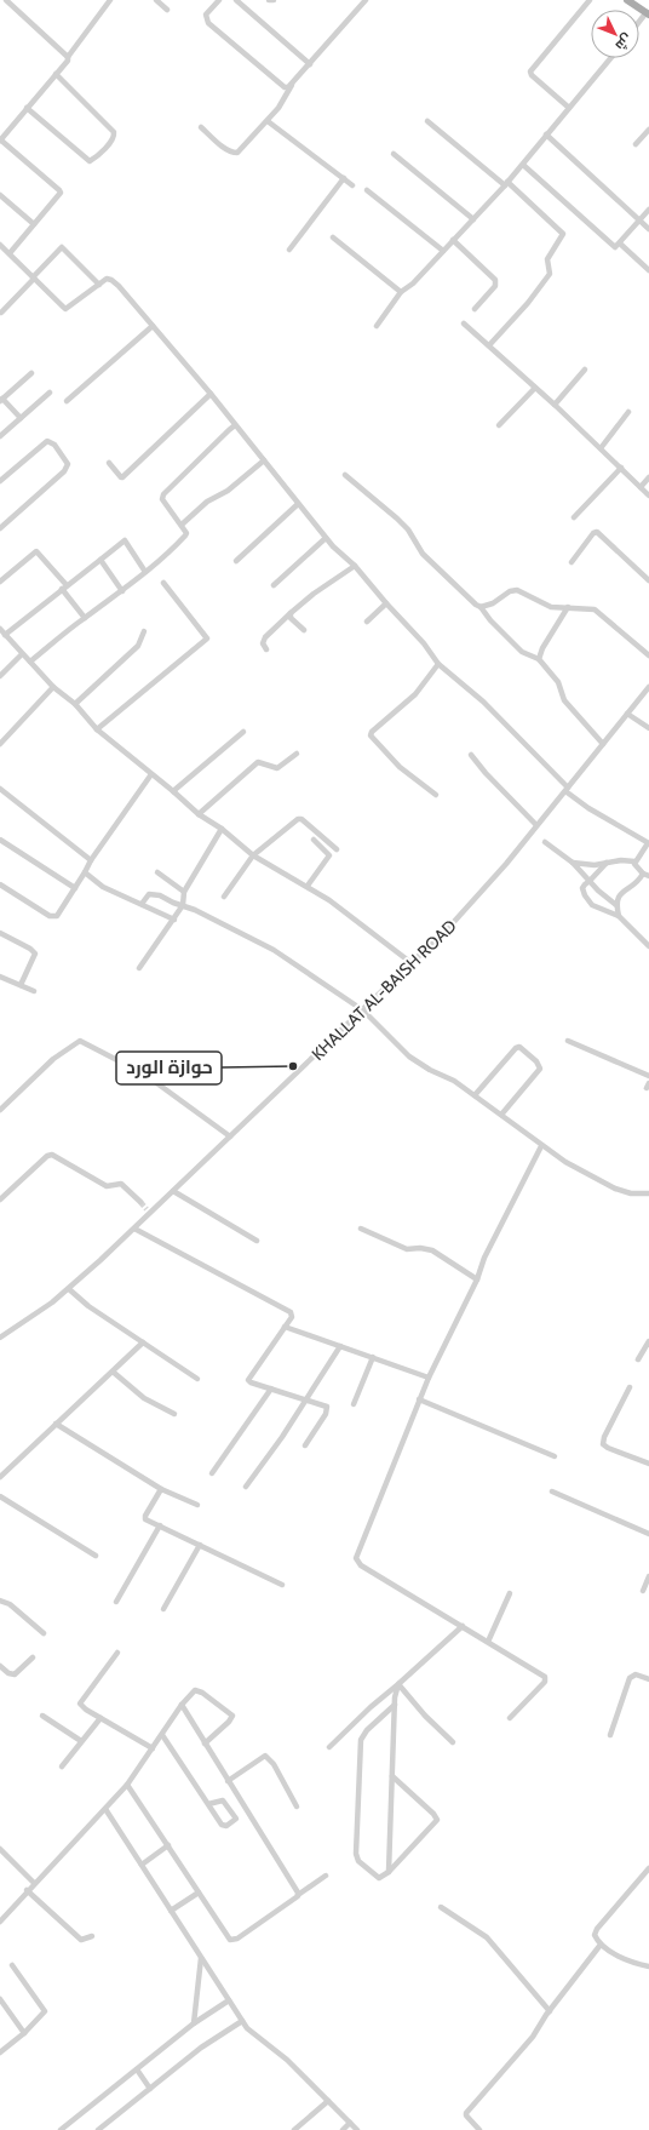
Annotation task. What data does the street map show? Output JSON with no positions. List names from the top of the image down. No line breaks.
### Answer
{"streets":{"street":["KHALLAT AL-BAISH ROAD"]},"places":["حوازة الورد"],"north":"bottom right"}
